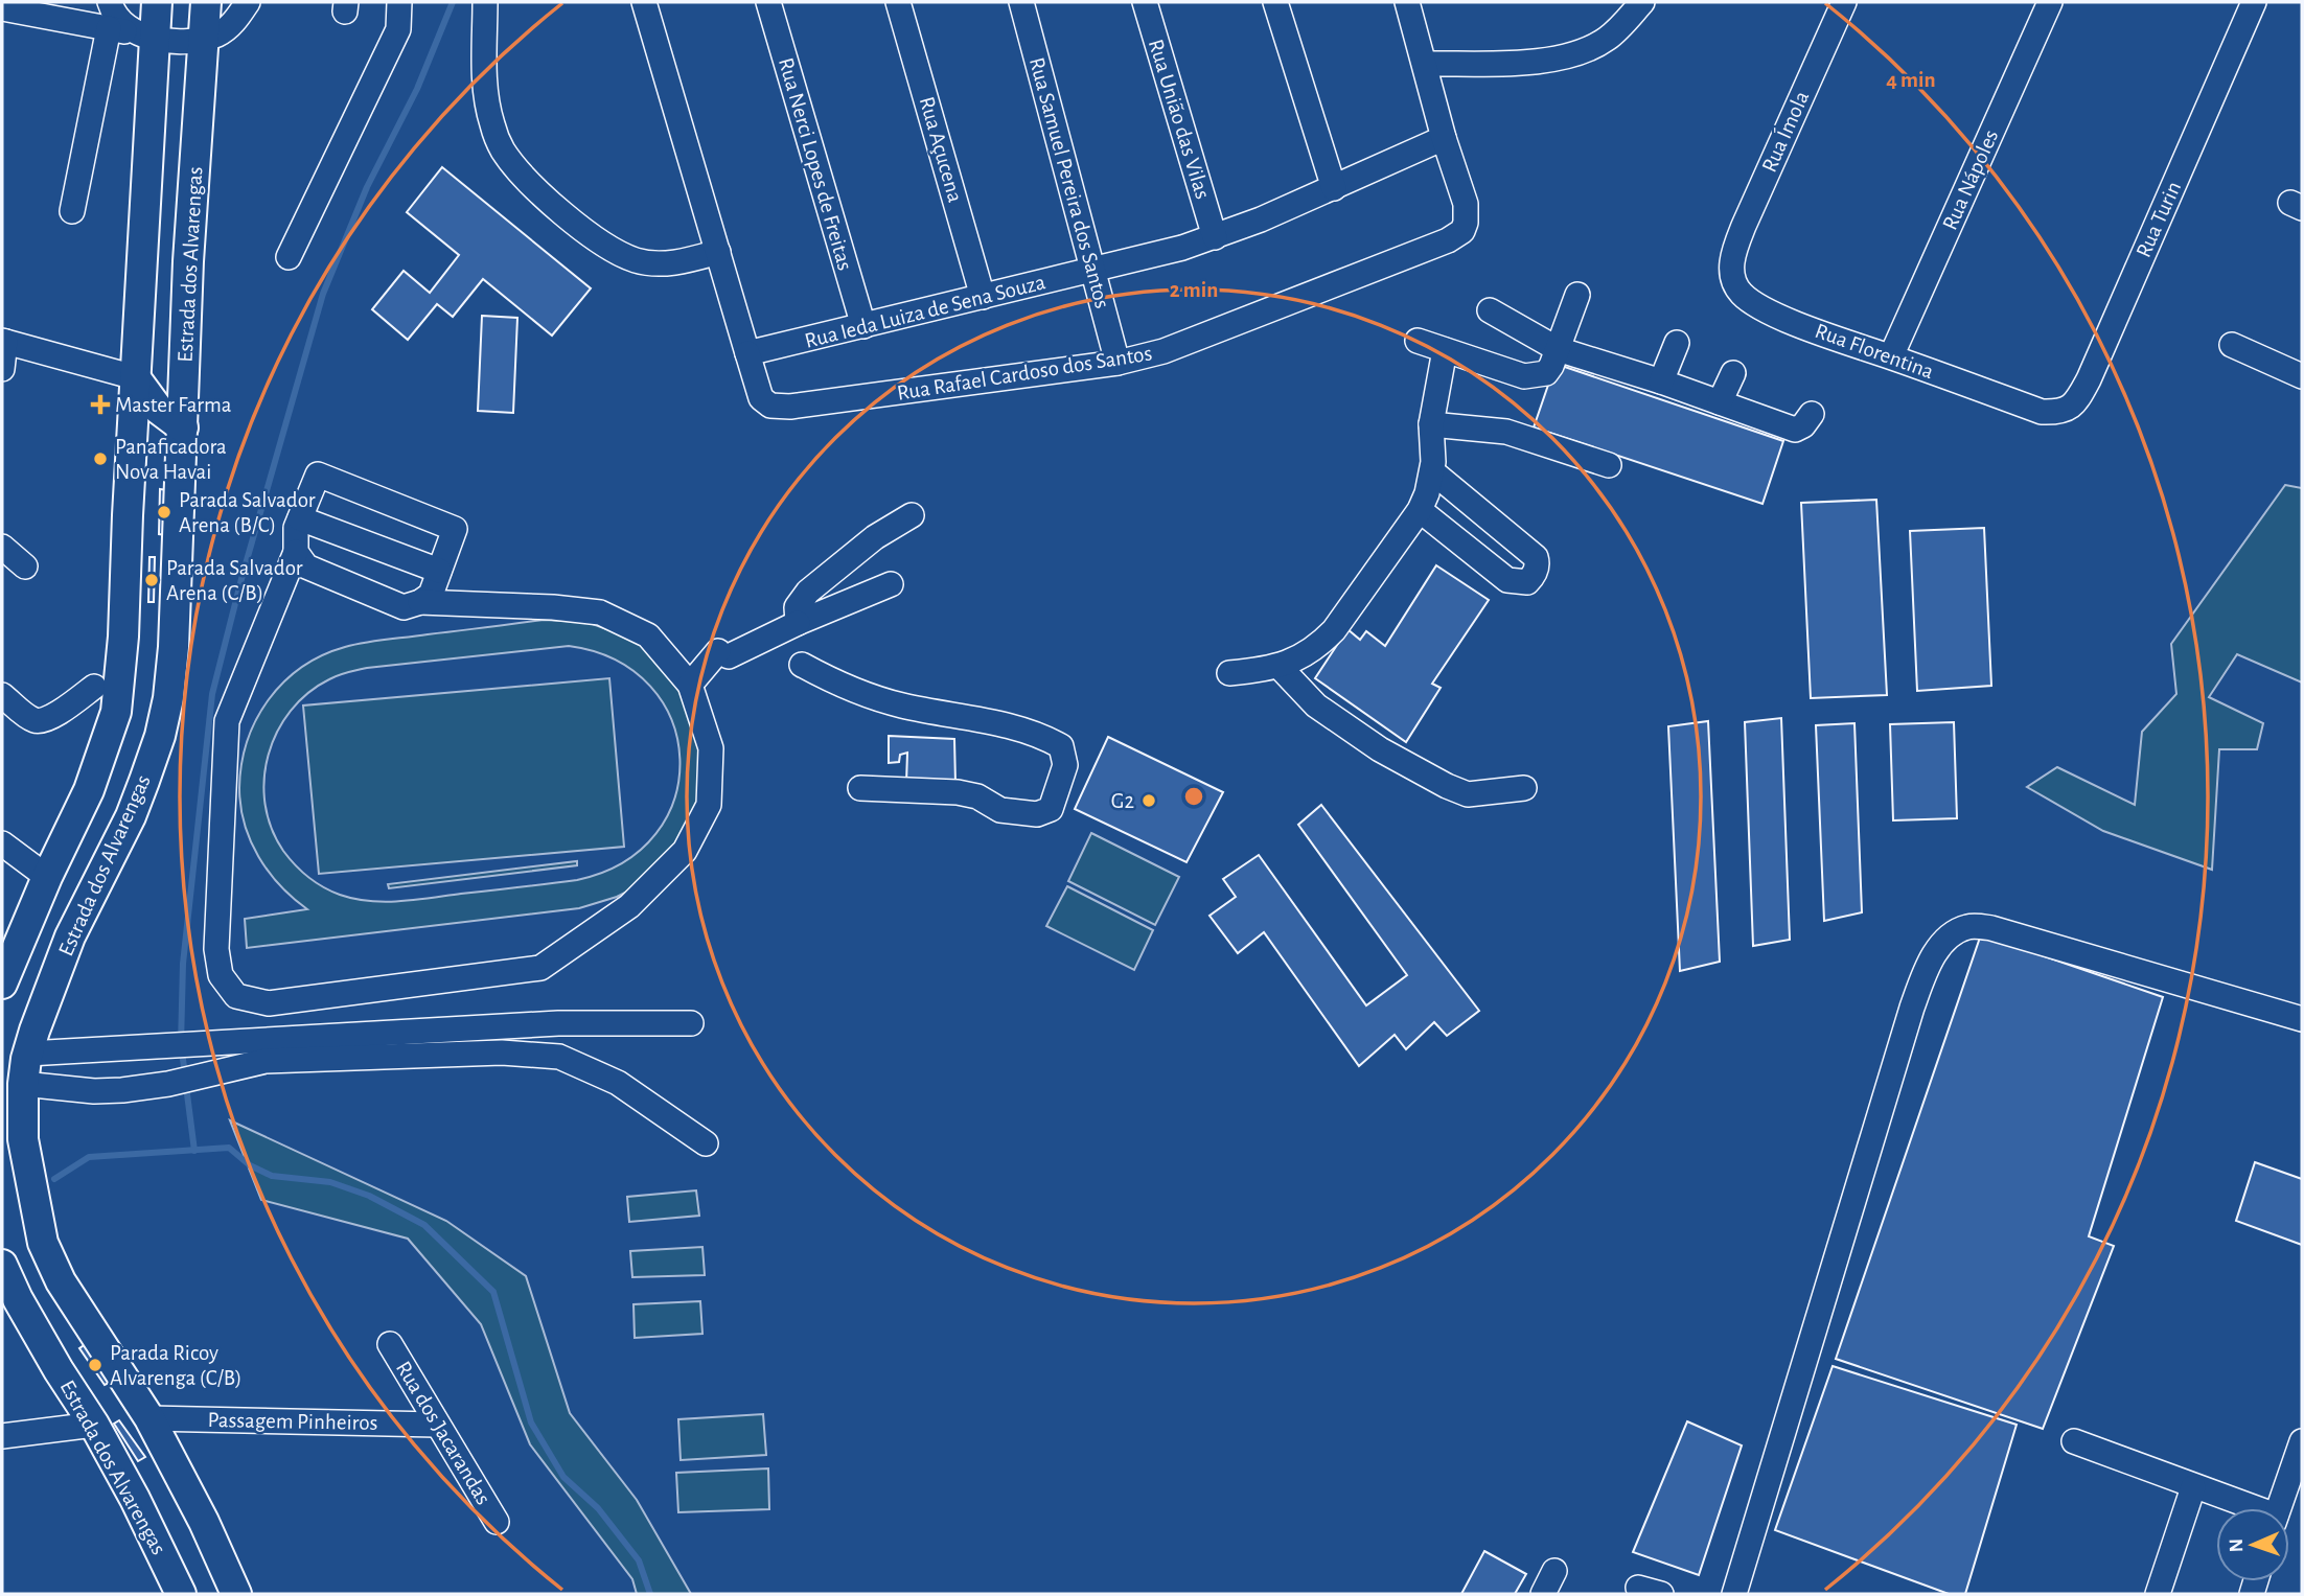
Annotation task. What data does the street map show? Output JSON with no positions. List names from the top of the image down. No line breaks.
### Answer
{"streets":{"main road":["Estrada dos Alvarengas"],"street":["Rua União das Vilas","Rua Ímola","Rua Açucena","Rua Nerci Lopes de Freitas","Rua Nápoles","Rua Samuel Pereira dos Santos","Rua Turin","Rua Ieda Luiza de Sena Souza","Rua Florentina","Rua Rafael Cardoso dos Santos","Passagem Pinheiros","Rua dos Jacarandas"]},"crossings":[["Rua União das Vilas","Rua Ieda Luiza de Sena Souza"],["Rua Ímola","Rua Florentina"],["Rua Açucena","Rua Ieda Luiza de Sena Souza"],["Rua Nerci Lopes de Freitas","Rua Ieda Luiza de Sena Souza"],["Rua Nápoles","Rua Florentina"],["Rua Samuel Pereira dos Santos","Rua Ieda Luiza de Sena Souza"],["Rua Samuel Pereira dos Santos","Rua Rafael Cardoso dos Santos"],["Rua Turin","Rua Florentina"],["Estrada dos Alvarengas","Passagem Pinheiros"],["Rua Ieda Luiza de Sena Souza","Rua Rafael Cardoso dos Santos"],["Passagem Pinheiros","Rua dos Jacarandas"]],"places":{"health":["Master Farma"],"other":["Panaficadora Nova Havai","Parada Salvador Arena (B/C)","Parada Salvador Arena (C/B)","G2","Parada Ricoy Alvarenga (C/B)"]},"north":"left","rings":["4 min","2 min"]}
